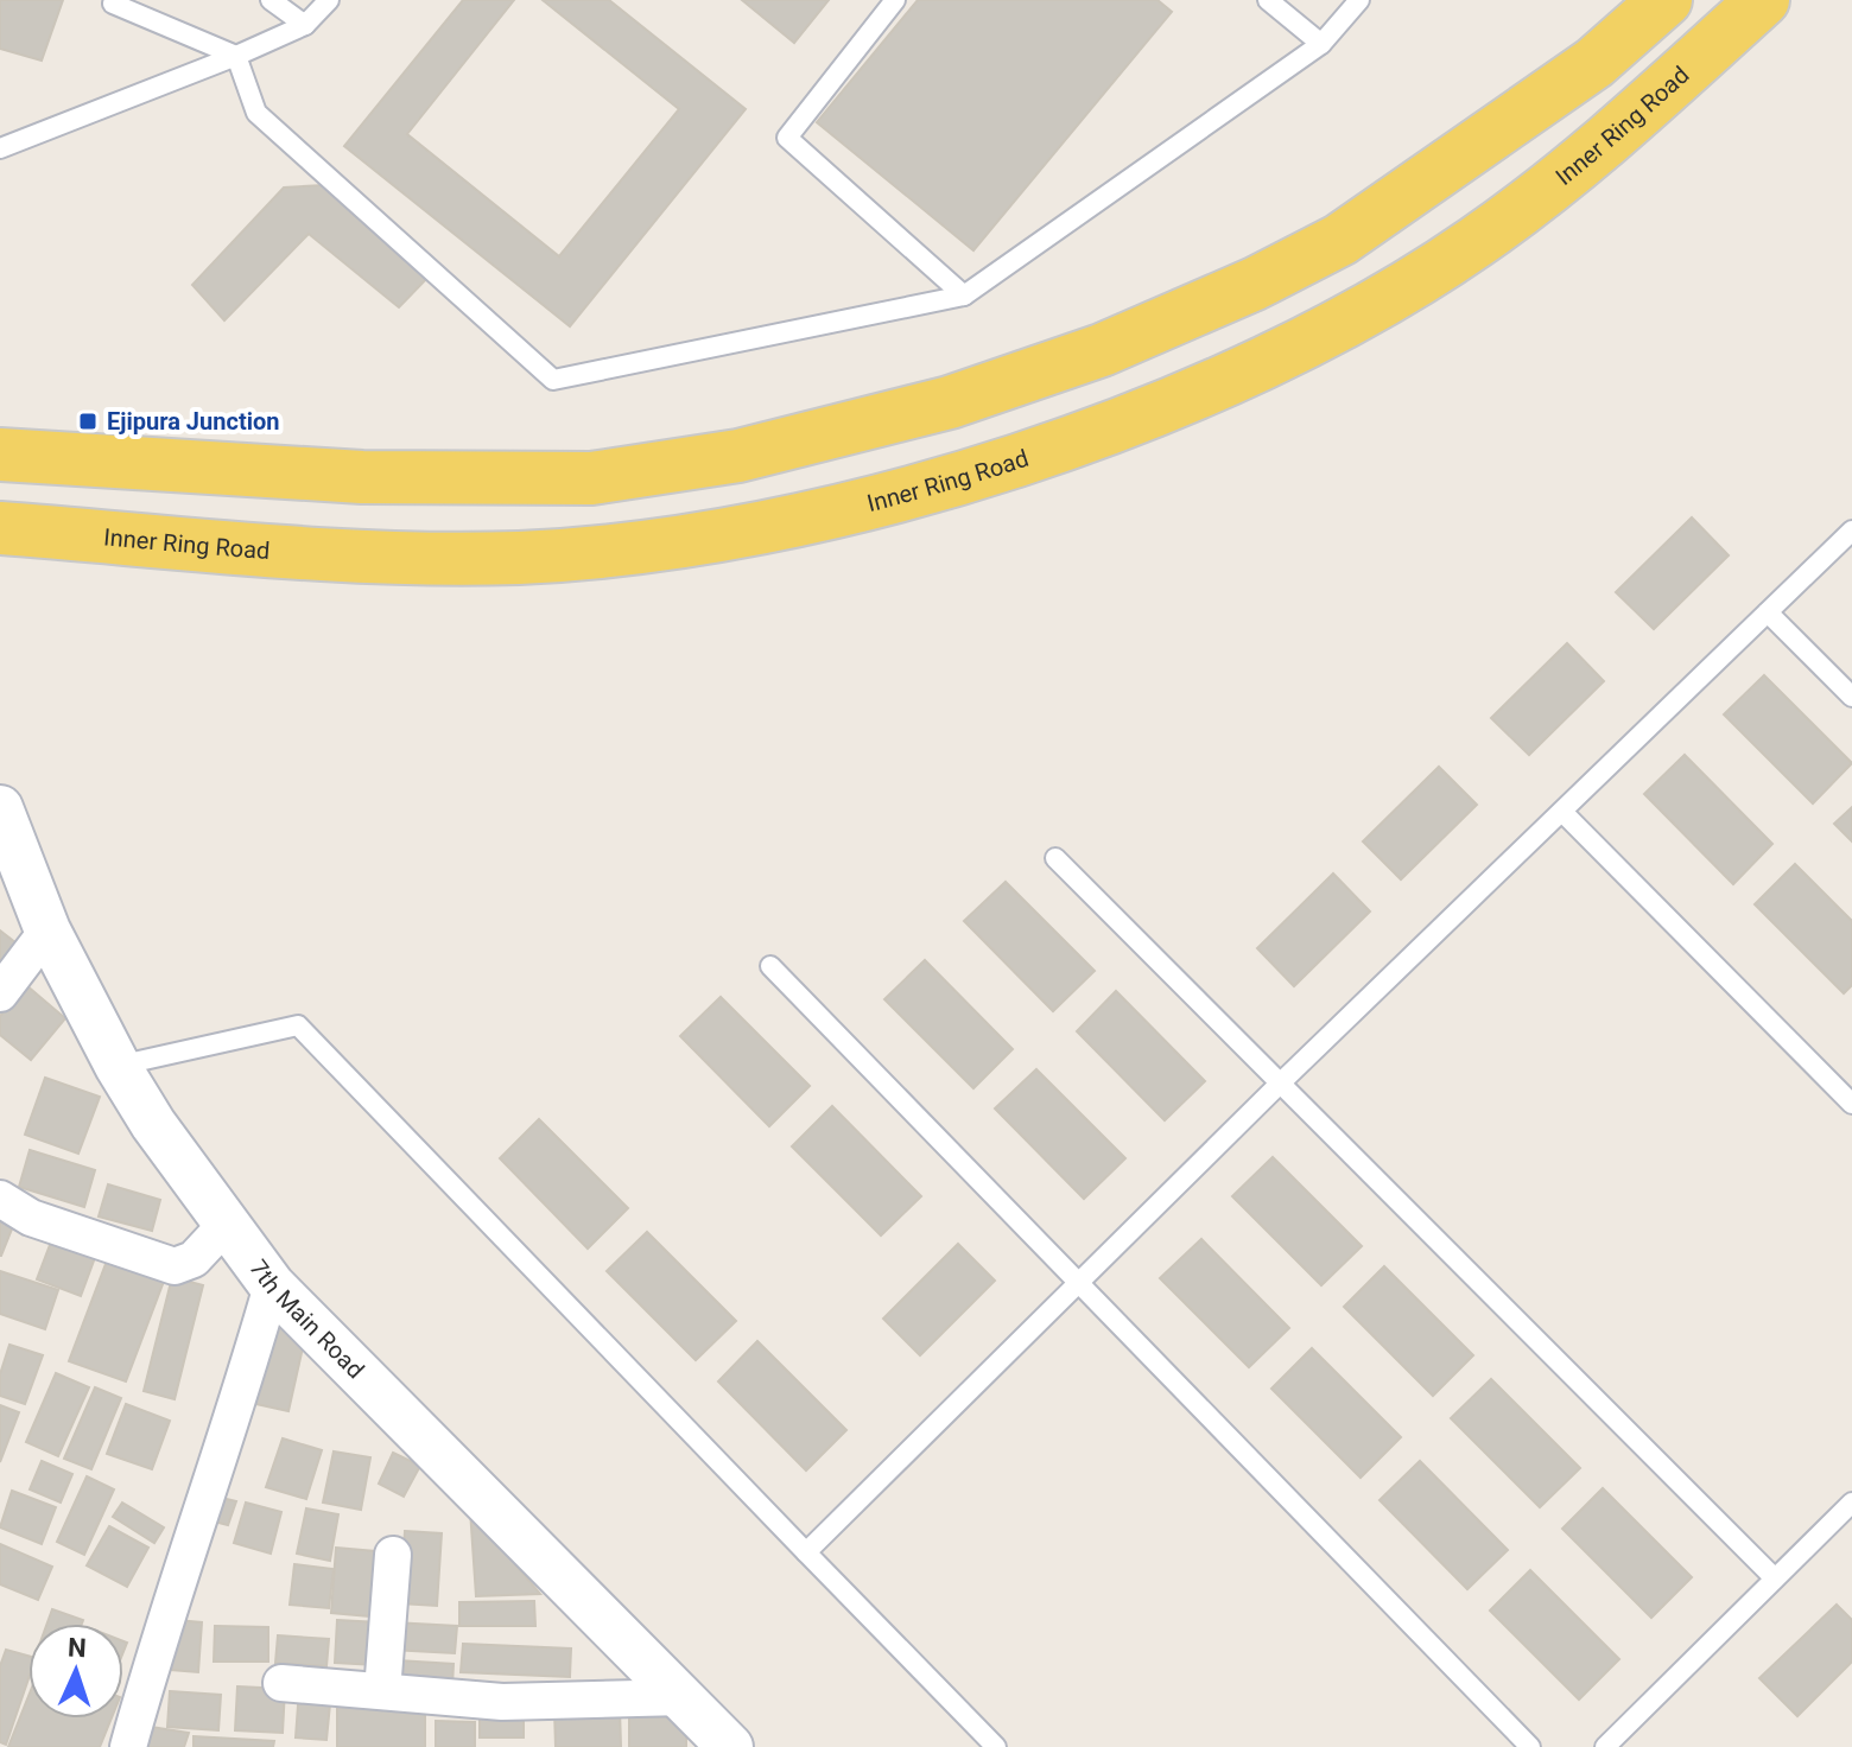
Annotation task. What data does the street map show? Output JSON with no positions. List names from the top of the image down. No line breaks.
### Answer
{"streets":{"main road":["Inner Ring Road"],"street":["7th Main Road"]},"places":{"transit":["Ejipura Junction"]},"north":"top"}
